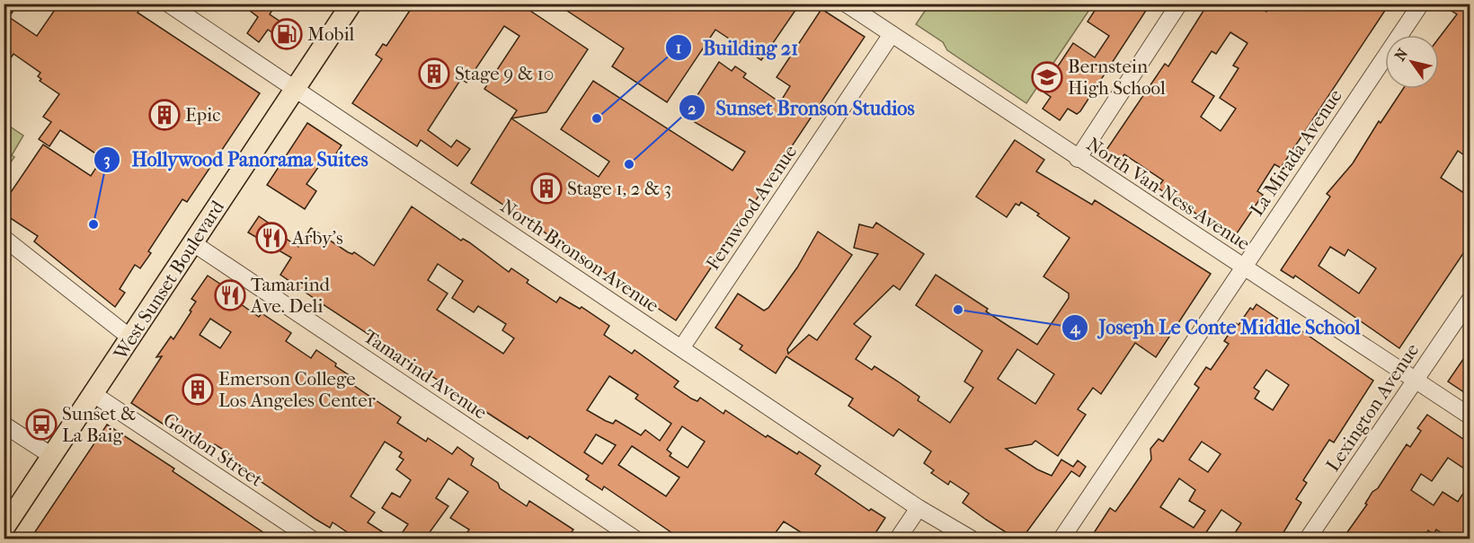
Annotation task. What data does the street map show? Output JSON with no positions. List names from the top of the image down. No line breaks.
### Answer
{"streets":{"main road":["West Sunset Boulevard"],"street":["La Mirada Avenue","North Van Ness Avenue","Fernwood Avenue","North Bronson Avenue","Tamarind Avenue","Lexington Avenue","Gordon Street"]},"crossings":[["La Mirada Avenue","North Van Ness Avenue"],["North Van Ness Avenue","Fernwood Avenue"],["North Van Ness Avenue","Lexington Avenue"],["Fernwood Avenue","North Bronson Avenue"],["North Bronson Avenue","West Sunset Boulevard"],["West Sunset Boulevard","Tamarind Avenue"],["West Sunset Boulevard","Gordon Street"]],"places":{"fuel station":["Mobil"],"building":["Stage 9 & 10","Epic","Stage 1, 2 & 3","Emerson College Los Angeles Center"],"school or university":["Bernstein High School"],"other":["Building 21","Sunset Bronson Studios","Hollywood Panorama Suites","Joseph Le Conte Middle School"],"restaurant":["Arby's","Tamarind Ave. Deli"],"bus stop":["Sunset & La Baig"]},"north":"top left"}
